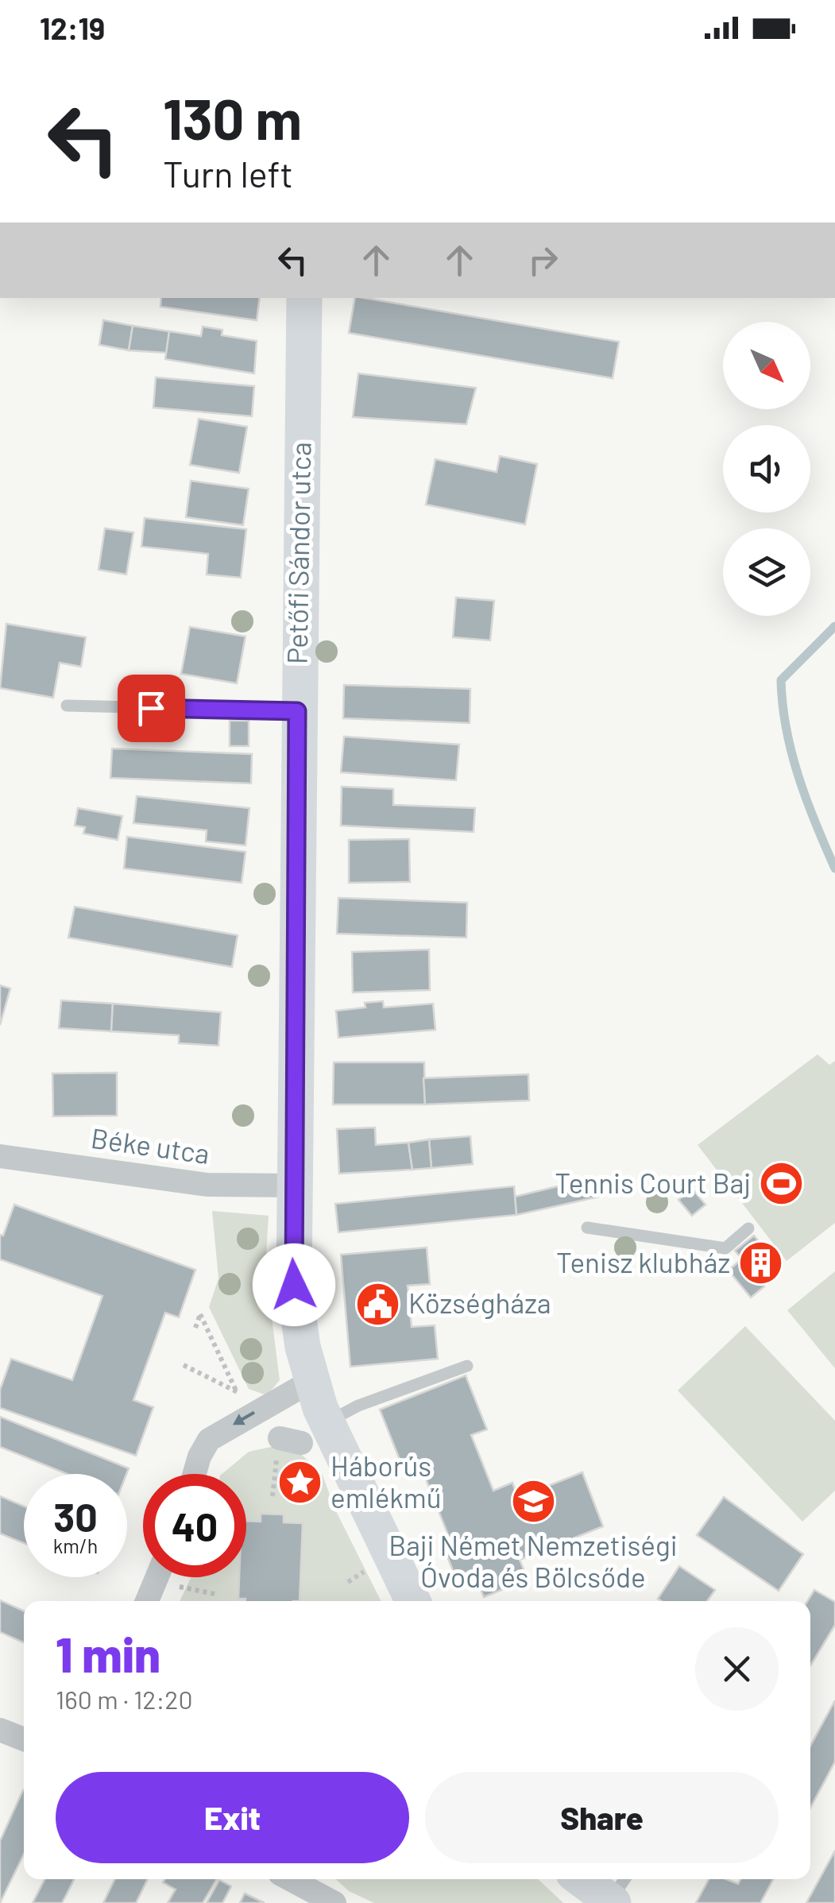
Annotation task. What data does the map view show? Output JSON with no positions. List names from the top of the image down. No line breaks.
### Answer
{"streets":{"street":["Petőfi Sándor utca","Béke utca"]},"crossings":[["Petőfi Sándor utca","Béke utca"]],"places":{"sports":["Tennis Court Baj"],"building":["Tenisz klubház"],"public building":["Községháza"],"place":["Háborús emlékmű"],"school or university":["Baji Német Nemzetiségi Óvoda és Bölcsőde"]},"north":"bottom right","page":{"status":"12:19","turn":["130 m","Turn left"],"speed":"30 km/h","limit":"40","heading":["1 min","160 m · 12:20"],"buttons":["Exit","Share"]}}
